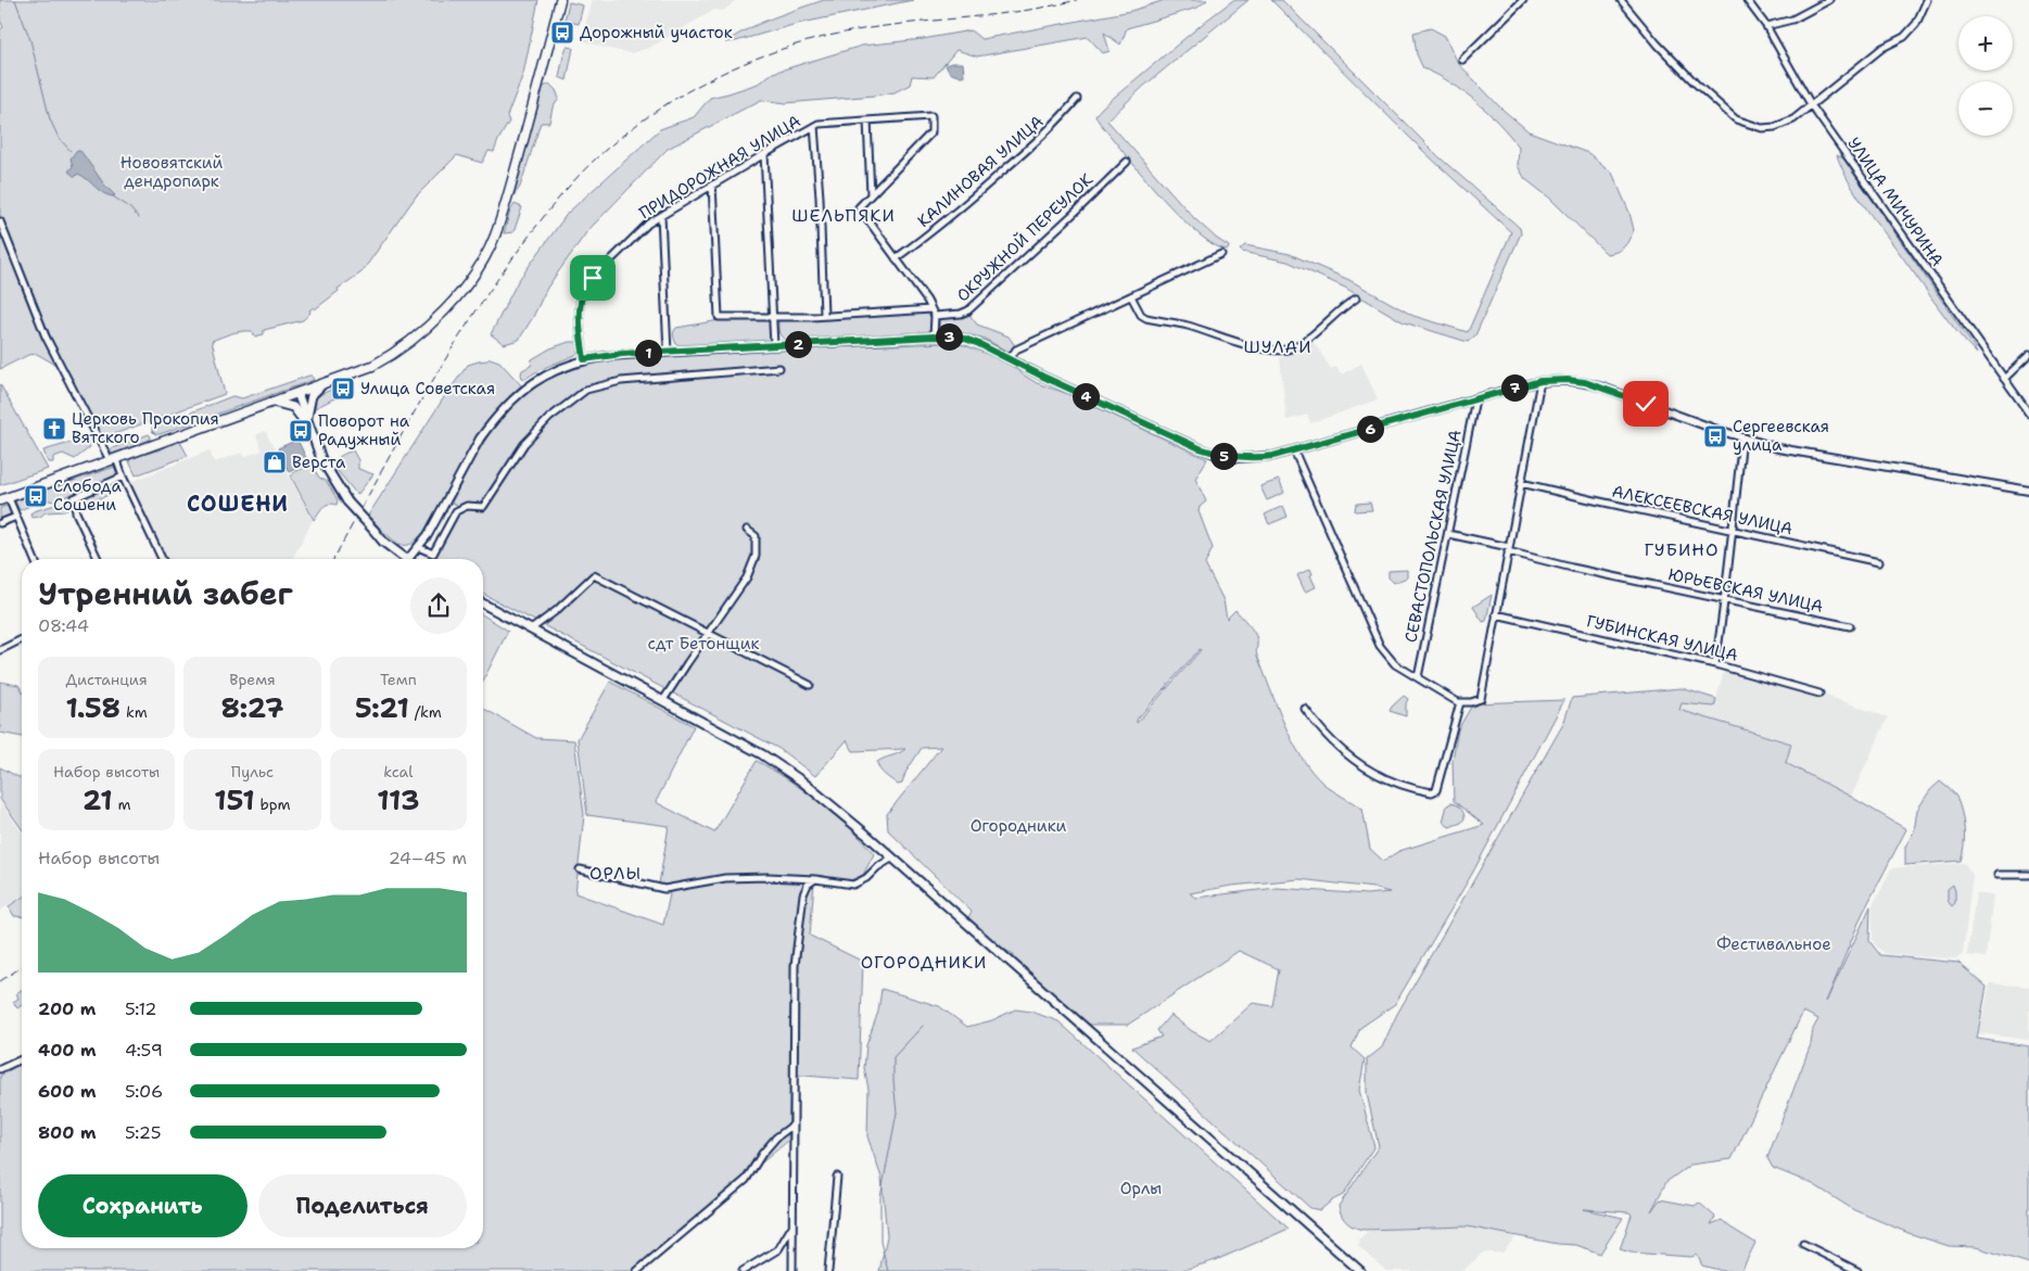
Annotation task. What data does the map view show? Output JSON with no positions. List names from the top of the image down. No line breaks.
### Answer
{"streets":{"street":["ПРИДОРОЖНАЯ УЛИЦА","КАЛИНОВАЯ УЛИЦА","УЛИЦА МИЧУРИНА","ОКРУЖНОЙ ПЕРЕУЛОК","АЛЕКСЕЕВСКАЯ УЛИЦА","СЕВАСТОПОЛЬСКАЯ УЛИЦА","ЮРЬЕВСКАЯ УЛИЦА","ГУБИНСКАЯ УЛИЦА"]},"crossings":[["СЕВАСТОПОЛЬСКАЯ УЛИЦА","ЮРЬЕВСКАЯ УЛИЦА"]],"districts":["ШЕЛЬПЯКИ","ШУЛАИ","СОШЕНИ","ГУБИНО","ОРЛЫ","ОГОРОДНИКИ"],"parks":["Нововятский дендропарк","сдт Бетонщик","Огородники","Фестивальное","Орлы"],"places":{"bus stop":["Дорожный участок","Улица Советская","Поворот на Радужный","Сергеевская улица","Слобода Сошени"],"church":["Церковь Прокопия Вятского"],"shop":["Верста"]},"page":{"map_buttons":["+","−"],"pins":["3","2","1","7","4","6","5"],"heading":["Утренний забег","08:44"],"stats":[["Дистанция","1.58 km"],["Время","8:27"],["Темп","5:21 /km"],["Набор высоты","21 m"],["Пульс","151 bpm"],["kcal","113"]],"chart":["Набор высоты","24–45 m"],"list":[{"name":"200 m","note":"5:12"},{"name":"400 m","note":"4:59"},{"name":"600 m","note":"5:06"},{"name":"800 m","note":"5:25"}],"buttons":["Сохранить","Поделиться"]}}
